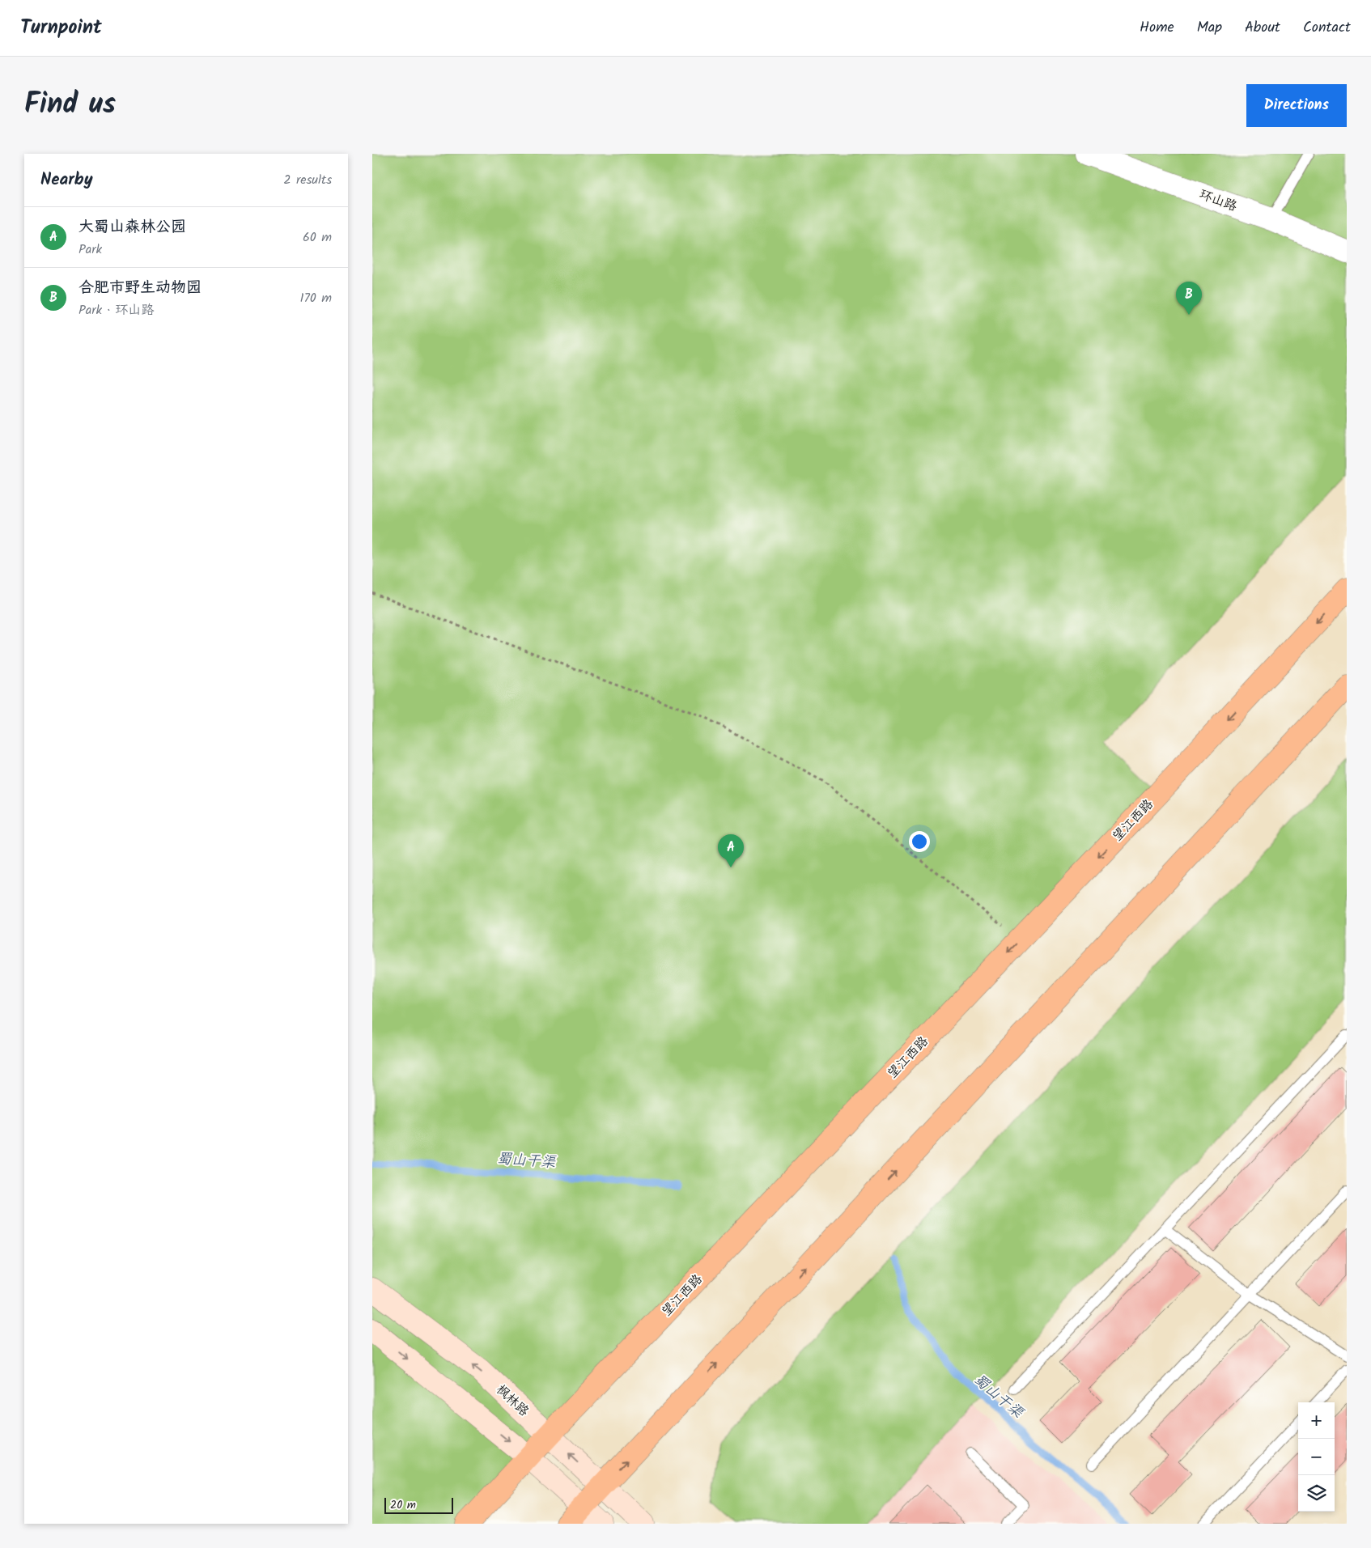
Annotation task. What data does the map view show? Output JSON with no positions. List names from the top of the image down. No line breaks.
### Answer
{"streets":{"main road":["望江西路","枫林路"],"street":["环山路"]},"crossings":[["望江西路","枫林路"]],"water":["蜀山干渠"],"scale_bar":"20 m","page":{"header":"Turnpoint","nav":["Home","Map","About","Contact"],"title":"Find us","buttons":"Directions","heading":["Nearby","2 results"],"list":[{"mark":"A","name":"大蜀山森林公园","note":"Park","value":"60 m"},{"mark":"B","name":"合肥市野生动物园","note":"Park · 环山路","value":"170 m"}],"pins":["B","A"],"map_buttons":["+","−"],"scale":"20 m"}}
